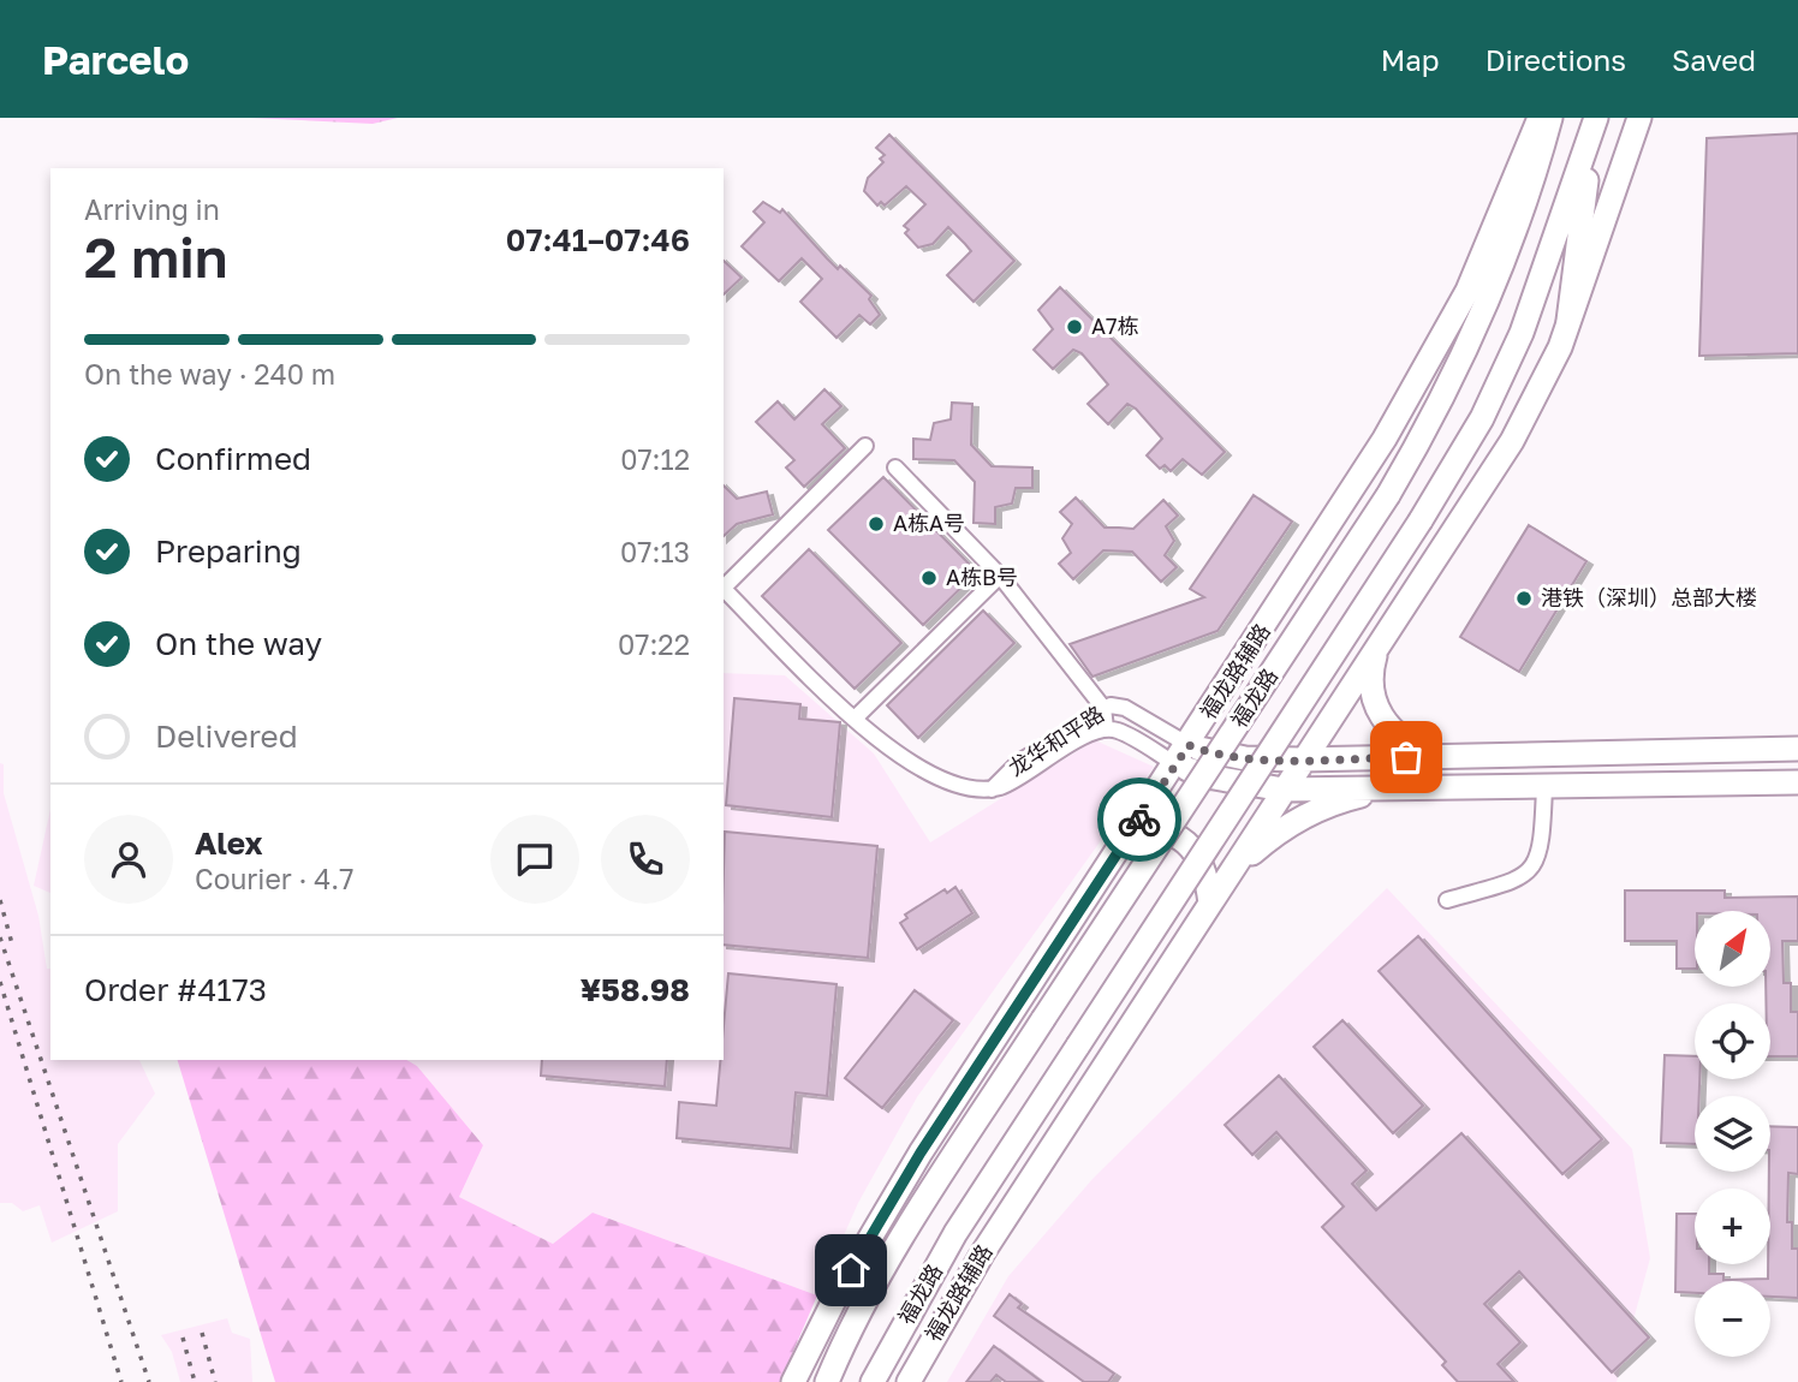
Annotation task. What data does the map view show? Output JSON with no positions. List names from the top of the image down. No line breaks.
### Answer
{"streets":{"main road":["福龙路辅路","福龙路","龙华和平路"]},"crossings":[["福龙路辅路","龙华和平路"]],"places":["A7栋","A栋A号","A栋B号","港铁（深圳）总部大楼"],"north":"top right","page":{"header":"Parcelo","nav":["Map","Directions","Saved"],"heading":["2 min","Arriving in","07:41–07:46"],"panel":["Alex","Courier · 4.7","Order #4173","¥58.98"],"bar":"On the way · 240 m","list":[["Confirmed","07:12"],["Preparing","07:13"],["On the way","07:22"],"Delivered"],"map_buttons":["+","−"]}}
